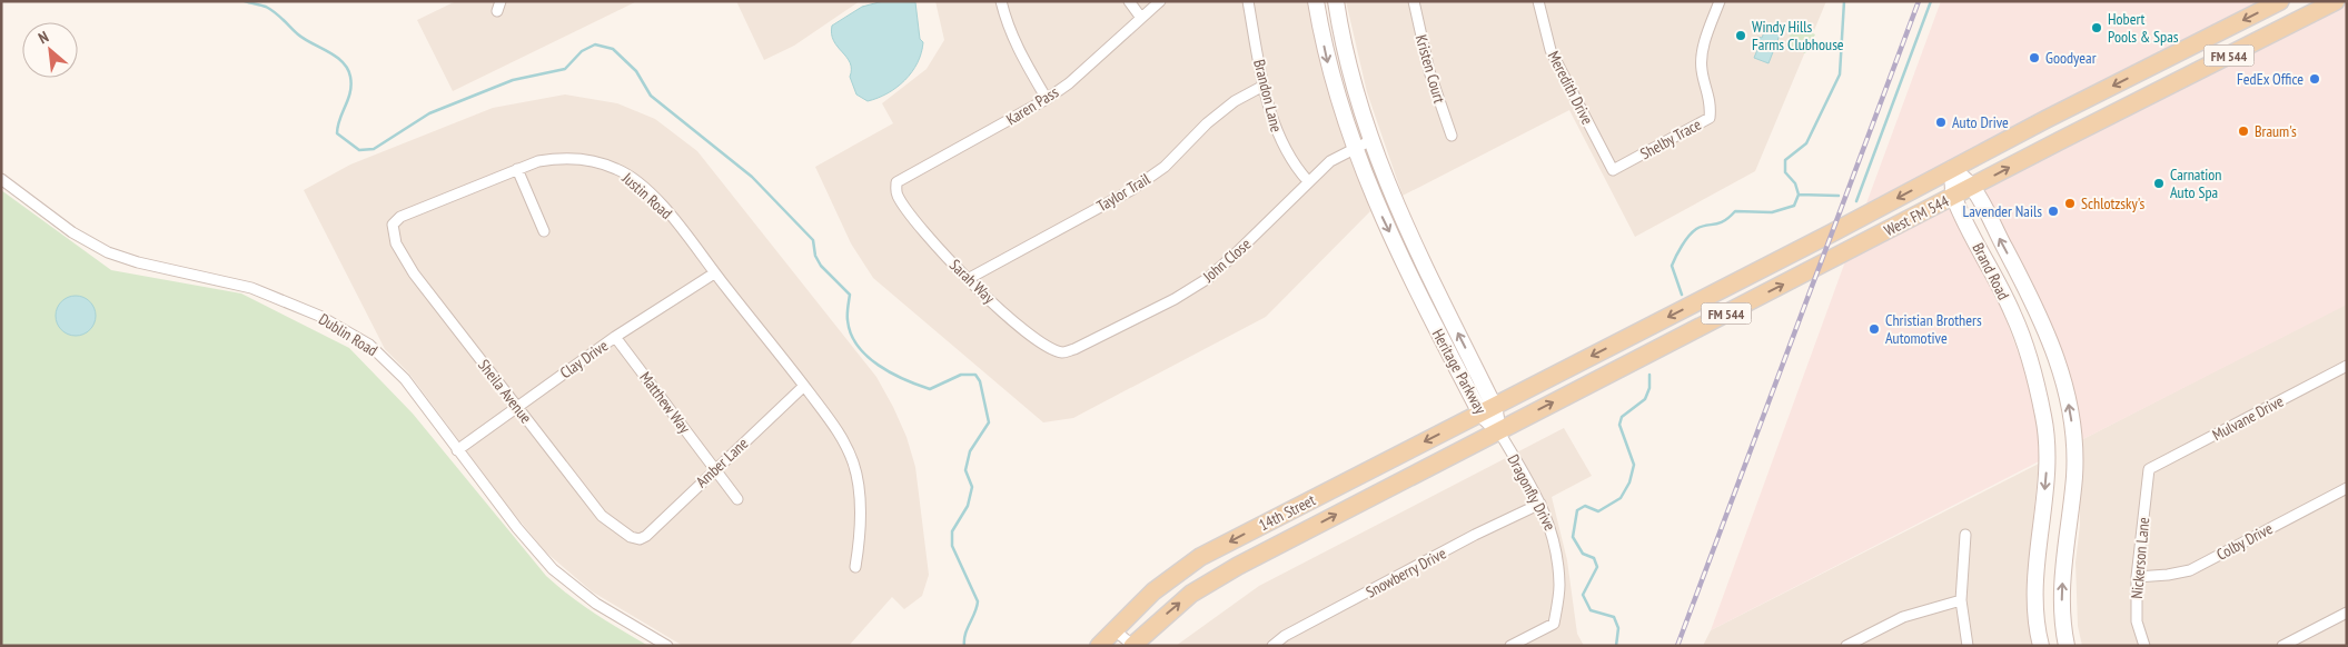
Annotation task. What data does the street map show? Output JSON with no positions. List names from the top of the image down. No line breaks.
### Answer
{"streets":{"main road":["FM 544","West FM 544","Brand Road","Heritage Parkway","14th Street"],"street":["Kristen Court","Meredith Drive","Brandon Lane","Karen Pass","Shelby Trace","Taylor Trail","Justin Road","John Close","Sarah Way","Dublin Road","Clay Drive","Sheila Avenue","Matthew Way","Mulvane Drive","Amber Lane","Dragonfly Drive","Colby Drive","Nickerson Lane","Snowberry Drive"]},"crossings":[["Meredith Drive","Shelby Trace"],["Brandon Lane","Taylor Trail"],["Brandon Lane","John Close"],["Karen Pass","Sarah Way"],["Taylor Trail","Sarah Way"],["Justin Road","Clay Drive"],["Justin Road","Sheila Avenue"],["Justin Road","Amber Lane"],["West FM 544","Brand Road"],["West FM 544","Heritage Parkway"],["West FM 544","Dragonfly Drive"],["West FM 544","14th Street"],["John Close","Sarah Way"],["John Close","Heritage Parkway"],["Dublin Road","Clay Drive"],["Clay Drive","Sheila Avenue"],["Clay Drive","Matthew Way"],["Heritage Parkway","Dragonfly Drive"],["Heritage Parkway","14th Street"],["Sheila Avenue","Amber Lane"],["Matthew Way","Amber Lane"],["Mulvane Drive","Nickerson Lane"],["Dragonfly Drive","14th Street"],["Dragonfly Drive","Snowberry Drive"],["Colby Drive","Nickerson Lane"]],"places":["Hobert Pools & Spas","Windy Hills Farms Clubhouse","Goodyear","FedEx Office","Auto Drive","Braum's","Carnation Auto Spa","Schlotzsky's","Lavender Nails","Christian Brothers Automotive"],"north":"top left"}
